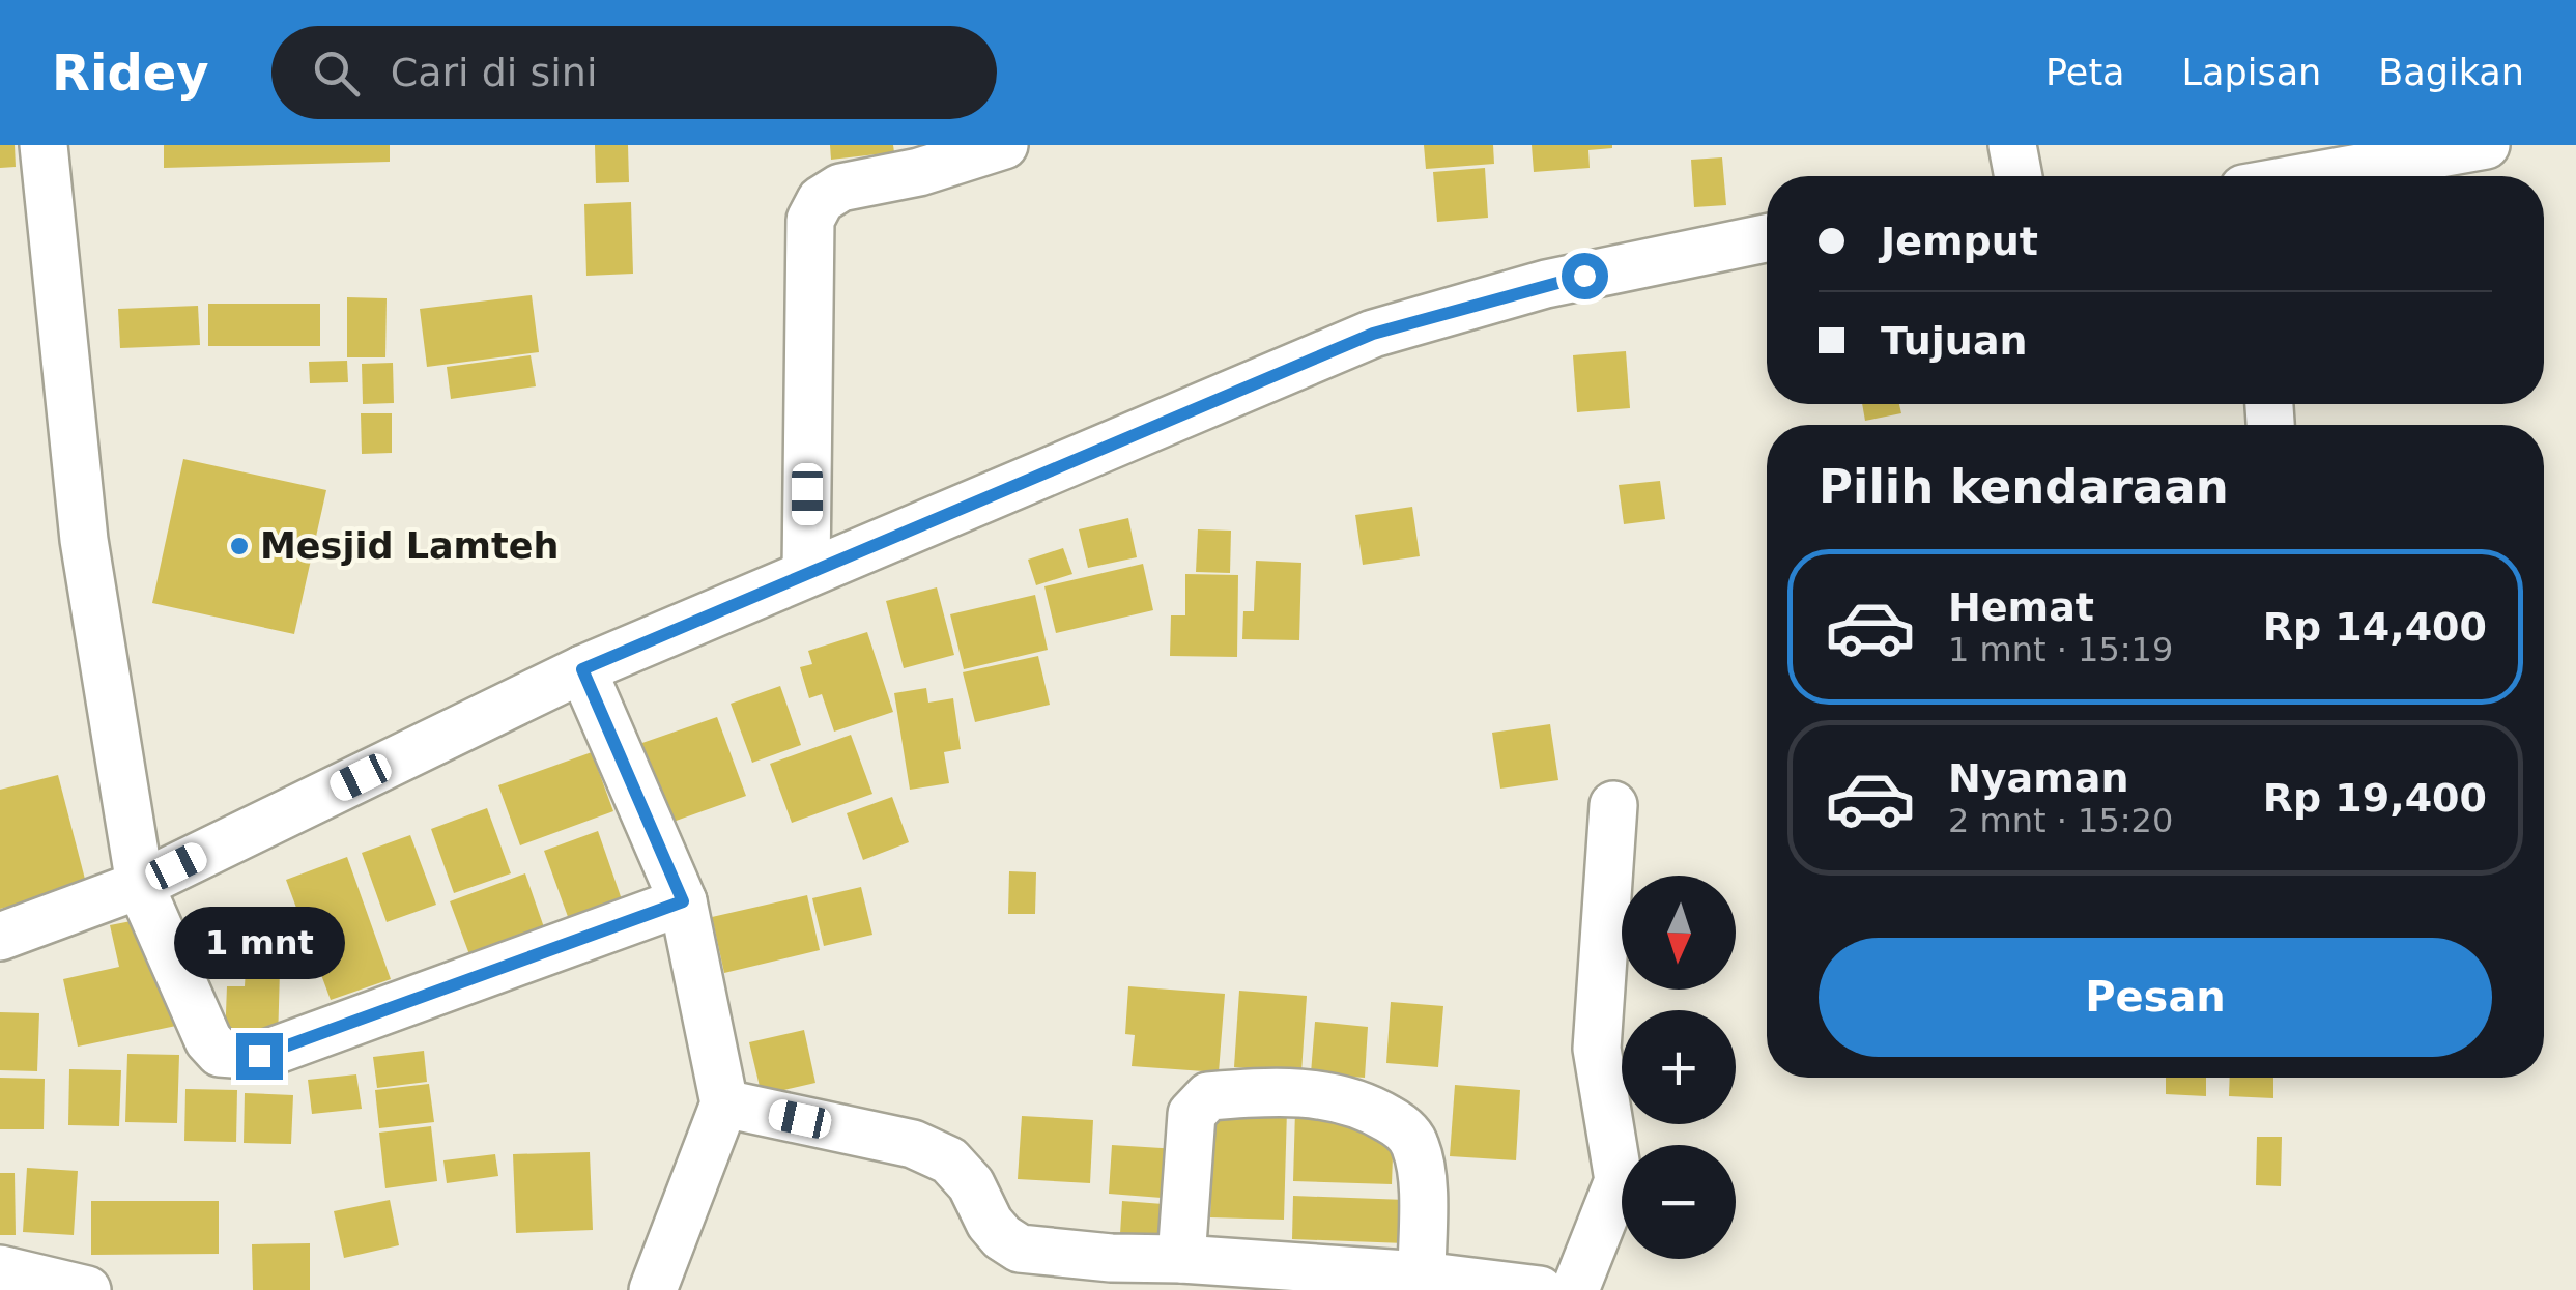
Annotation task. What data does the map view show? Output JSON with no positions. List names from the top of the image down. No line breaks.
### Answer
{"places":["Mesjid Lamteh"],"north":"bottom","page":{"header":"Ridey","search":"Cari di sini","nav":["Peta","Lapisan","Bagikan"],"banner":["Jemput","Tujuan"],"heading":"Pilih kendaraan","list":[{"name":"Hemat","note":"1 mnt · 15:19","value":"Rp 14,400"},{"name":"Nyaman","note":"2 mnt · 15:20","value":"Rp 19,400"}],"map_buttons":["+","−"],"bubble":"1 mnt","buttons":"Pesan"}}
